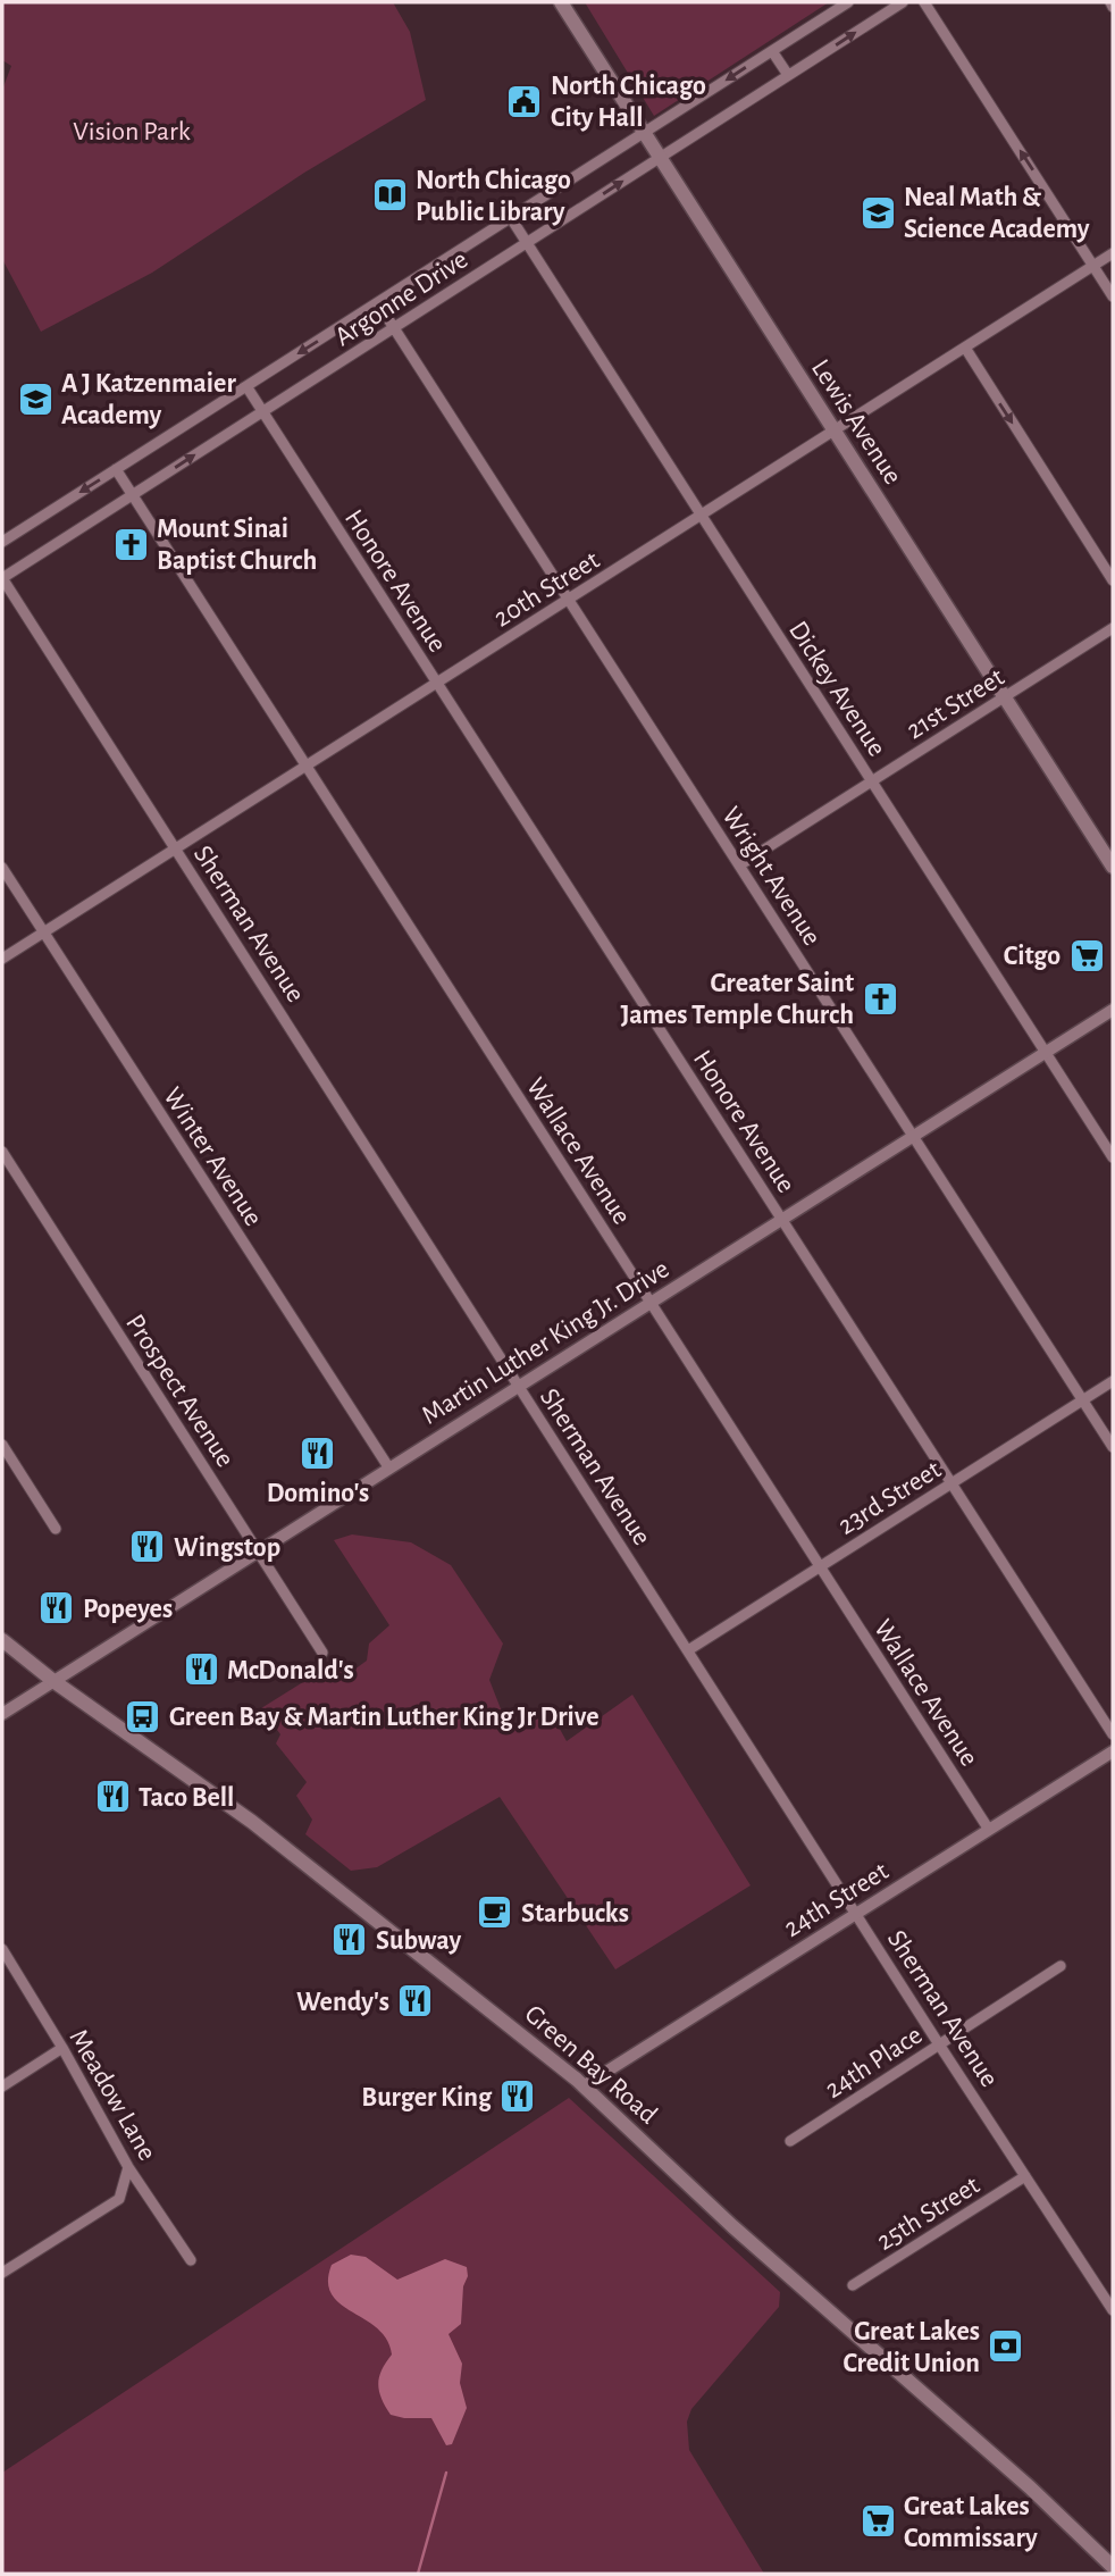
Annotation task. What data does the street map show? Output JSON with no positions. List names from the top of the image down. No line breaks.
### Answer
{"streets":{"main road":["Lewis Avenue","Green Bay Road"],"street":["Argonne Drive","Honore Avenue","20th Street","Dickey Avenue","21st Street","Wright Avenue","Sherman Avenue","Wallace Avenue","Winter Avenue","Martin Luther King Jr. Drive","Prospect Avenue","23rd Street","24th Street","24th Place","Meadow Lane","25th Street"]},"crossings":[["Argonne Drive","Lewis Avenue"],["Argonne Drive","Honore Avenue"],["Argonne Drive","Dickey Avenue"],["Argonne Drive","Wright Avenue"],["Argonne Drive","Sherman Avenue"],["Argonne Drive","Wallace Avenue"],["Lewis Avenue","20th Street"],["Lewis Avenue","21st Street"],["Honore Avenue","20th Street"],["Honore Avenue","Martin Luther King Jr. Drive"],["Honore Avenue","23rd Street"],["20th Street","Dickey Avenue"],["20th Street","Wright Avenue"],["20th Street","Sherman Avenue"],["20th Street","Wallace Avenue"],["20th Street","Winter Avenue"],["Dickey Avenue","21st Street"],["Dickey Avenue","Martin Luther King Jr. Drive"],["21st Street","Wright Avenue"],["Wright Avenue","Martin Luther King Jr. Drive"],["Wright Avenue","23rd Street"],["Sherman Avenue","Martin Luther King Jr. Drive"],["Sherman Avenue","23rd Street"],["Sherman Avenue","24th Street"],["Sherman Avenue","24th Place"],["Sherman Avenue","25th Street"],["Wallace Avenue","Martin Luther King Jr. Drive"],["Wallace Avenue","23rd Street"],["Wallace Avenue","24th Street"],["Winter Avenue","Martin Luther King Jr. Drive"],["Martin Luther King Jr. Drive","Prospect Avenue"],["Martin Luther King Jr. Drive","Green Bay Road"],["24th Street","Green Bay Road"]],"parks":["Vision Park"],"places":{"public building":["North Chicago City Hall"],"library":["North Chicago Public Library"],"school or university":["Neal Math & Science Academy","A J Katzenmaier Academy"],"church":["Mount Sinai Baptist Church","Greater Saint James Temple Church"],"supermarket":["Citgo","Great Lakes Commissary"],"restaurant":["Domino's","Wingstop","Popeyes","McDonald's","Taco Bell","Subway","Wendy's","Burger King"],"bus stop":["Green Bay & Martin Luther King Jr Drive"],"cafe":["Starbucks"],"bank":["Great Lakes Credit Union"]}}
